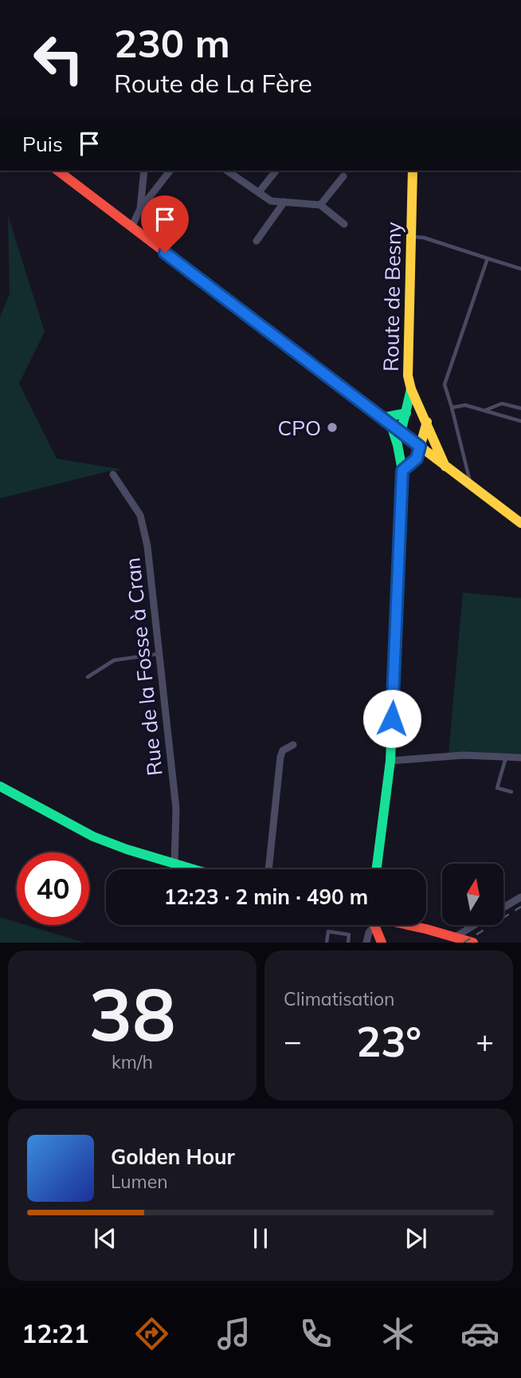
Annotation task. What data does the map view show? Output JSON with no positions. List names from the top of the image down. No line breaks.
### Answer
{"streets":{"main road":["Route de Besny"],"street":["Rue de la Fosse à Cran"]},"places":["CPO"],"north":"top","page":{"turn":["230 m","Route de La Fère"],"then":"Puis","limit":"40","trip":"12:23 · 2 min · 490 m","tile":[["38","km/h"],"Climatisation"],"heat":["−","23°","+"],"song":["Golden Hour","Lumen"],"tabs":"12:21"}}
